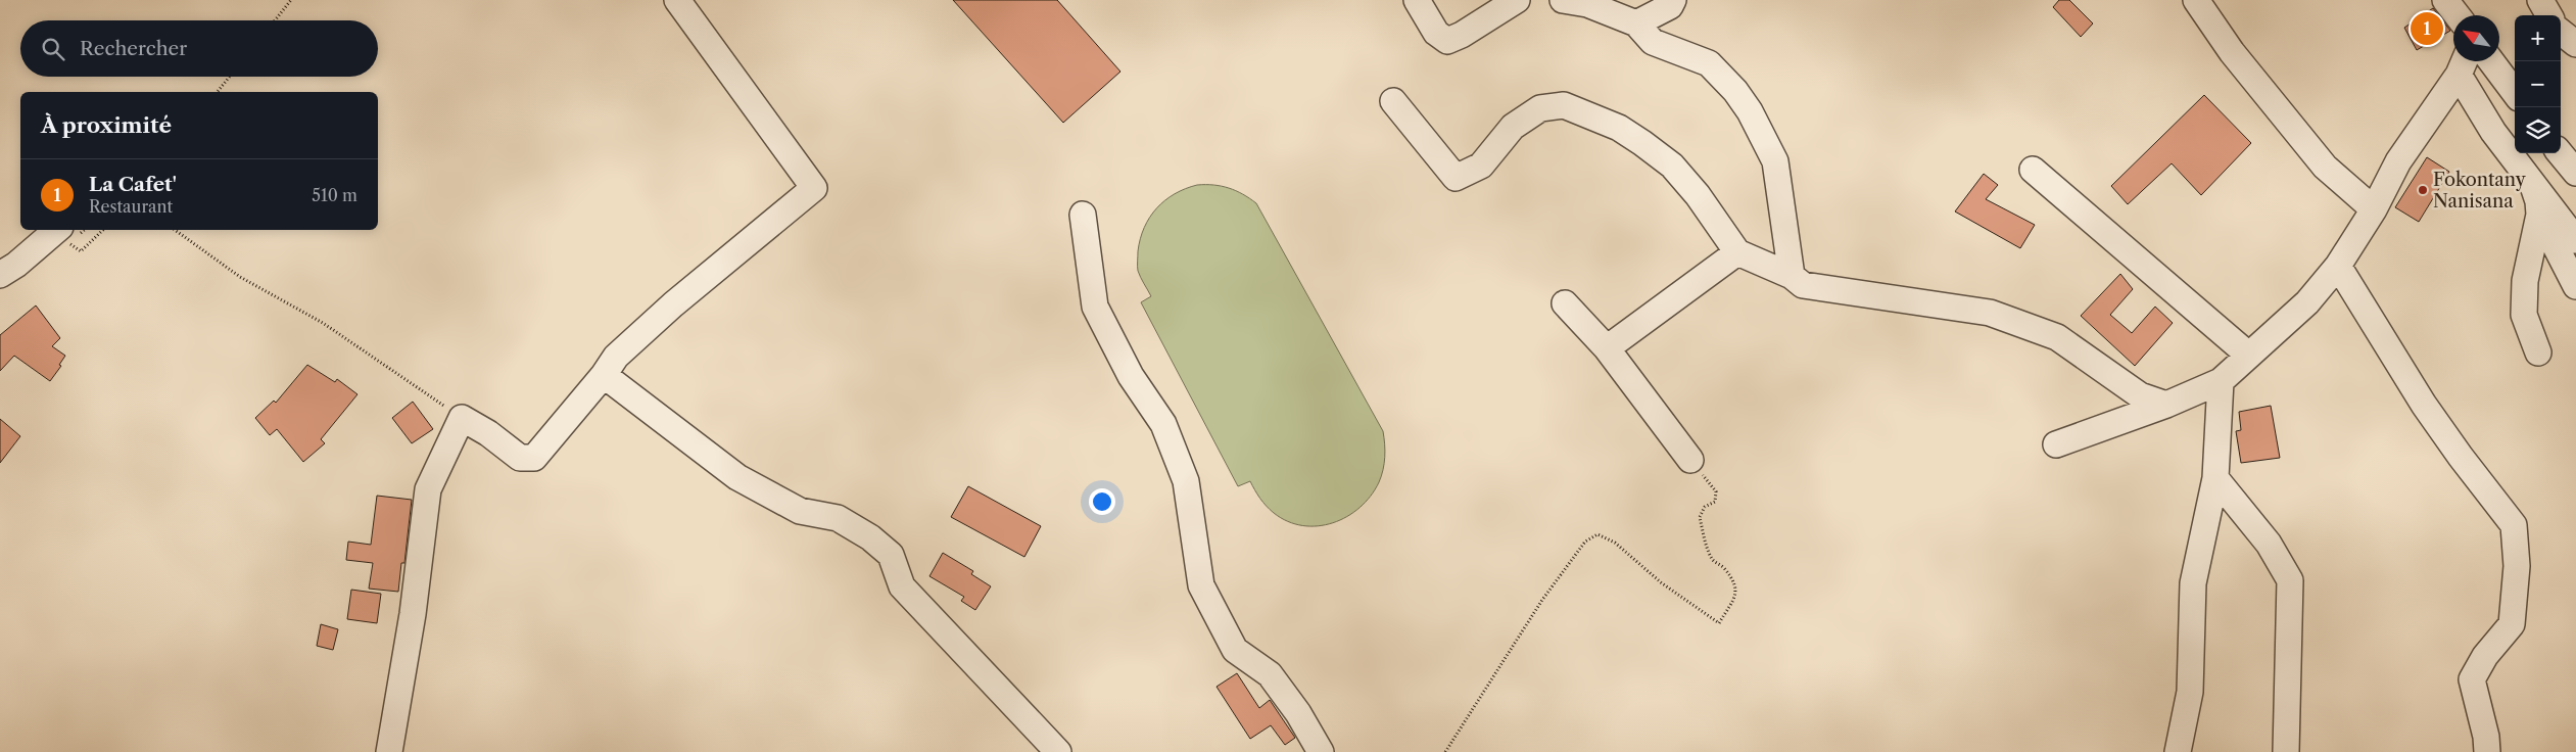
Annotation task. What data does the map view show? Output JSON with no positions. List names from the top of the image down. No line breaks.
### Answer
{"places":["Fokontany Nanisana"],"north":"top left","page":{"pins":"1","map_buttons":["+","−"],"search":"Rechercher","heading":"À proximité","list":[{"mark":"1","name":"La Cafet'","note":"Restaurant","value":"510 m"}]}}
